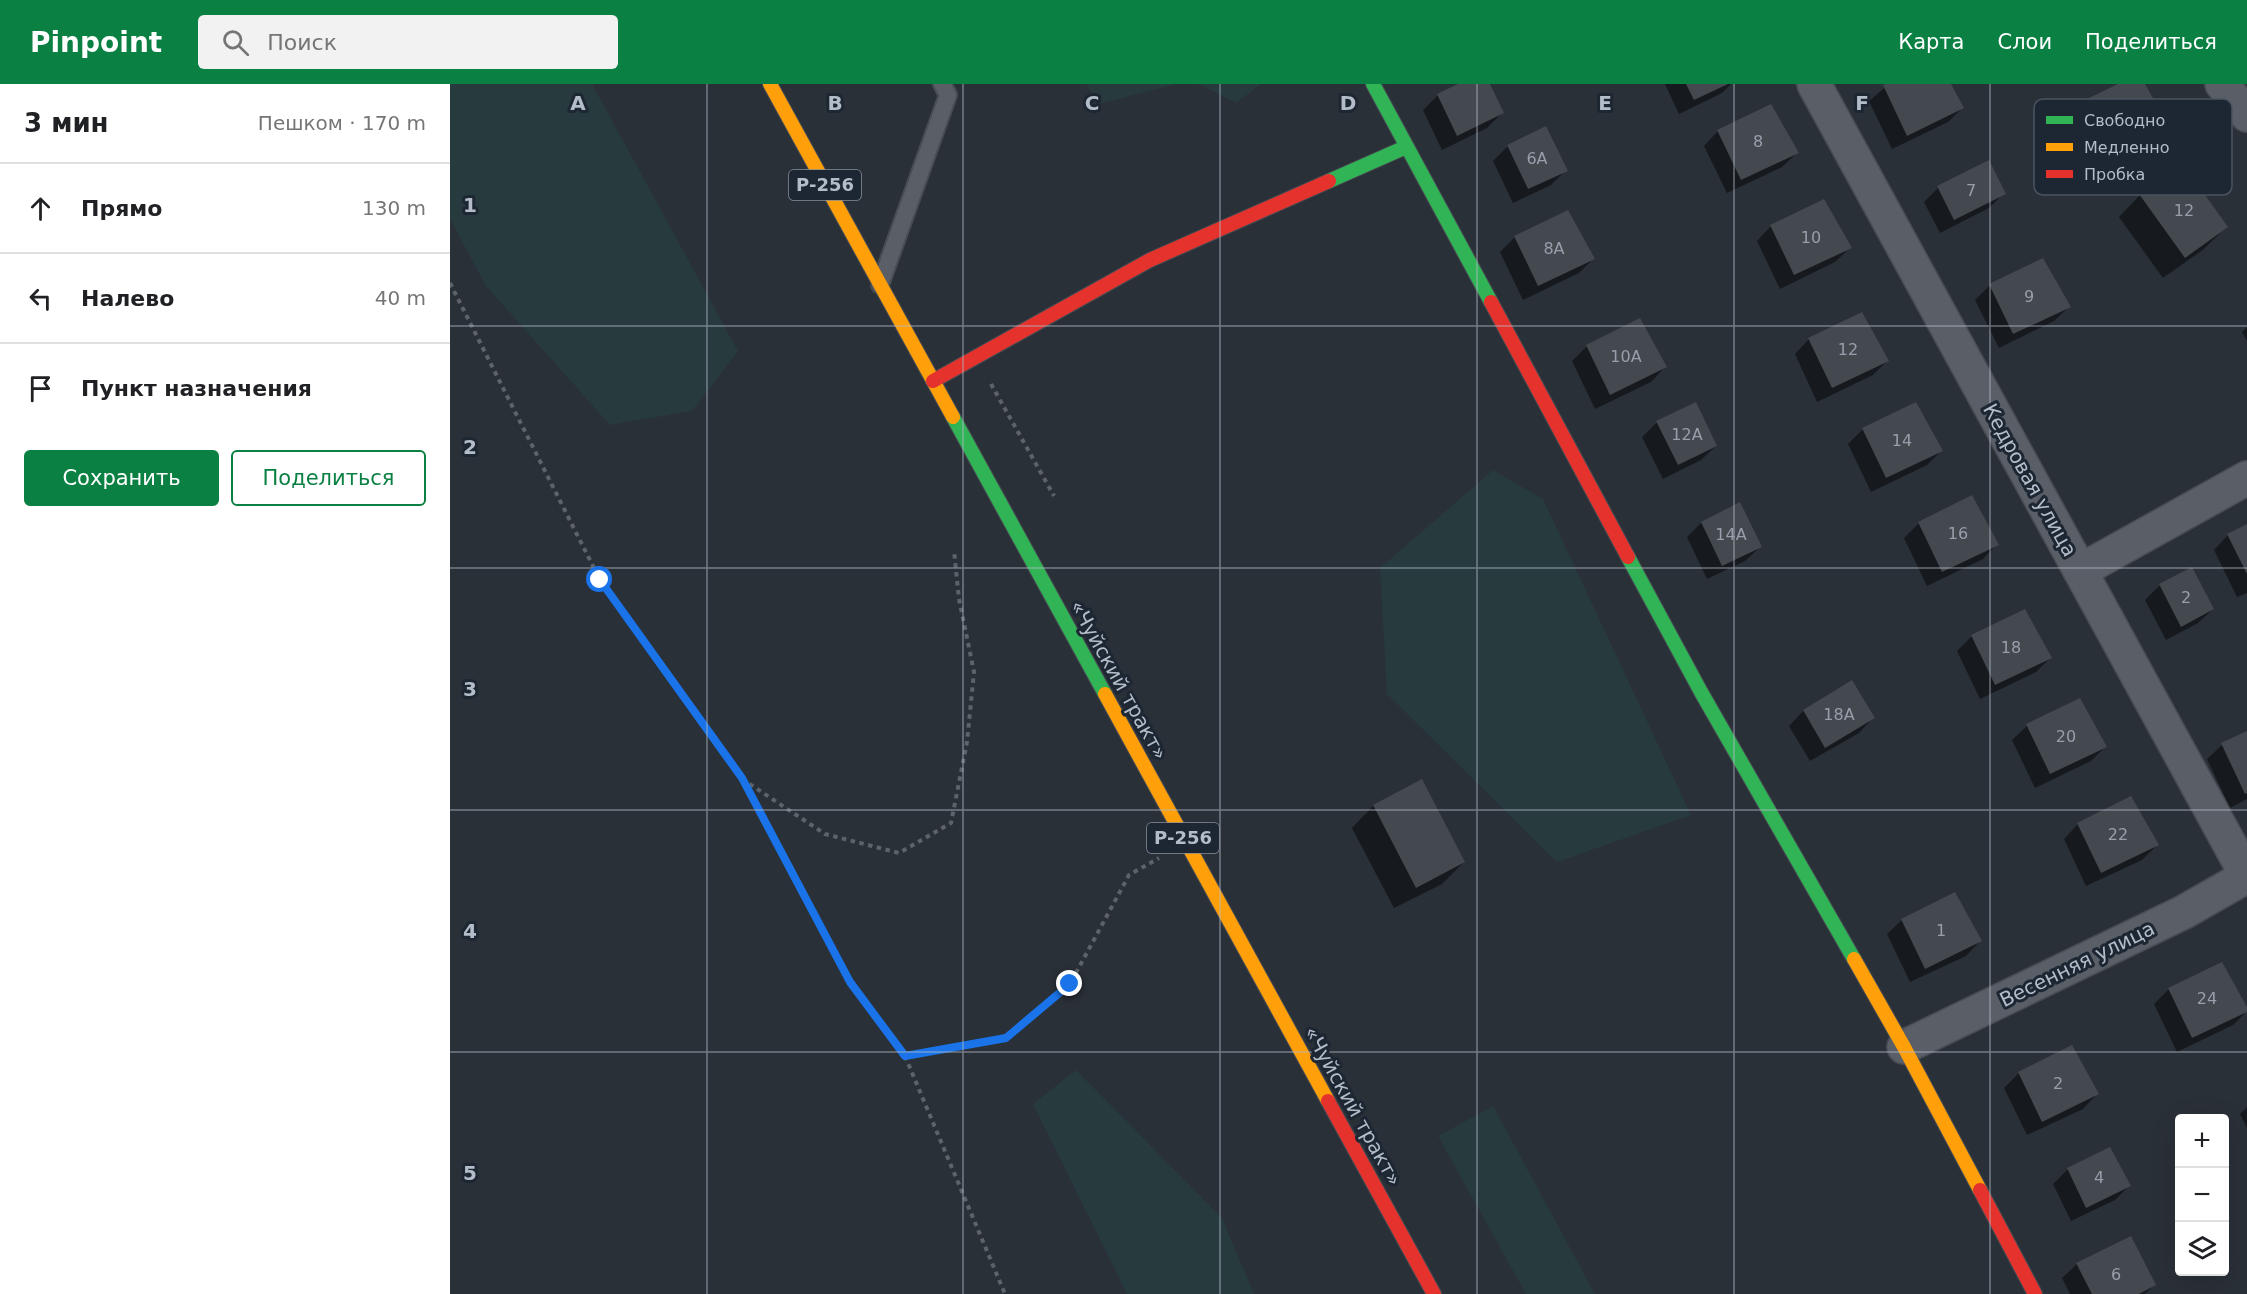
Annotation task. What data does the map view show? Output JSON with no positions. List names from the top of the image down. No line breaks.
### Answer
{"streets":{"main road":["Р-256","«Чуйский тракт»"],"street":["Кедровая улица","Весенняя улица"]},"crossings":[["Кедровая улица","Весенняя улица"]],"house_numbers":["8","6А","7","12","10","8А","9","12","10А","12А","14","16","14А","2","18","18А","20","22","1","24","2","4","6"],"legend":["Свободно","Медленно","Пробка"],"page":{"header":"Pinpoint","search":"Поиск","nav":["Карта","Слои","Поделиться"],"heading":["3 мин","Пешком · 170 m"],"list":[["Прямо","130 m"],["Налево","40 m"],"Пункт назначения"],"buttons":["Сохранить","Поделиться"],"map_buttons":["+","−"]},"grid":{"columns":["A","B","C","D","E","F"],"rows":["1","2","3","4","5"]}}
